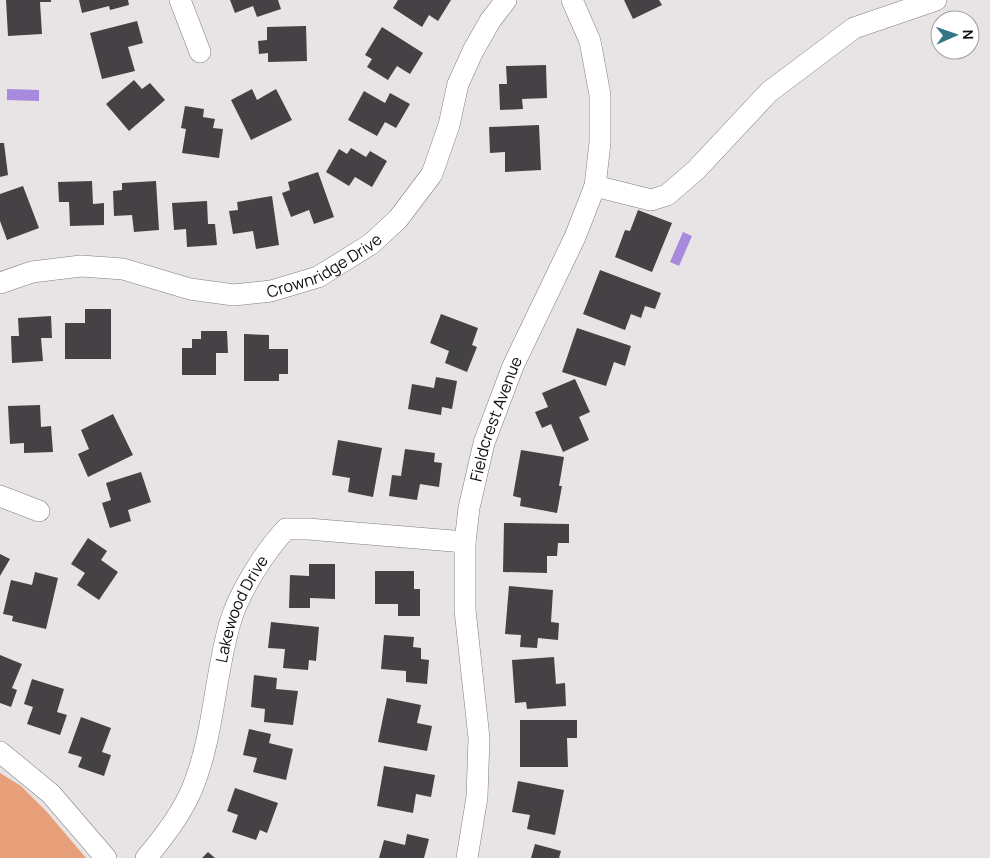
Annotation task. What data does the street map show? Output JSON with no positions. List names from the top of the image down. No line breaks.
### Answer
{"streets":{"street":["Crownridge Drive","Fieldcrest Avenue","Lakewood Drive"]},"crossings":[["Fieldcrest Avenue","Lakewood Drive"]],"north":"right"}
